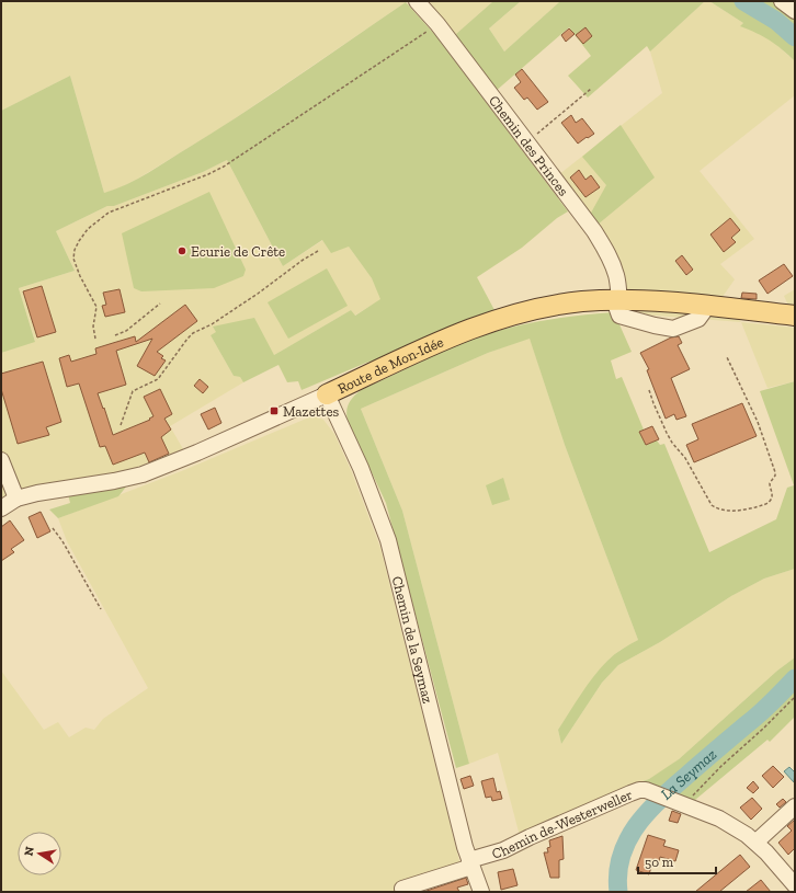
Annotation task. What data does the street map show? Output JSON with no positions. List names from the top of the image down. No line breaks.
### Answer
{"streets":{"main road":["Route de Mon-Idée"],"street":["Chemin des Princes","Chemin de la Seymaz","Chemin de-Westerweller"]},"crossings":[["Chemin des Princes","Route de Mon-Idée"],["Route de Mon-Idée","Chemin de la Seymaz"],["Chemin de la Seymaz","Chemin de-Westerweller"]],"water":["La Seymaz"],"places":{"other":["Ecurie de Crête"],"transit":["Mazettes"]},"scale_bar":"50 m","north":"left"}
